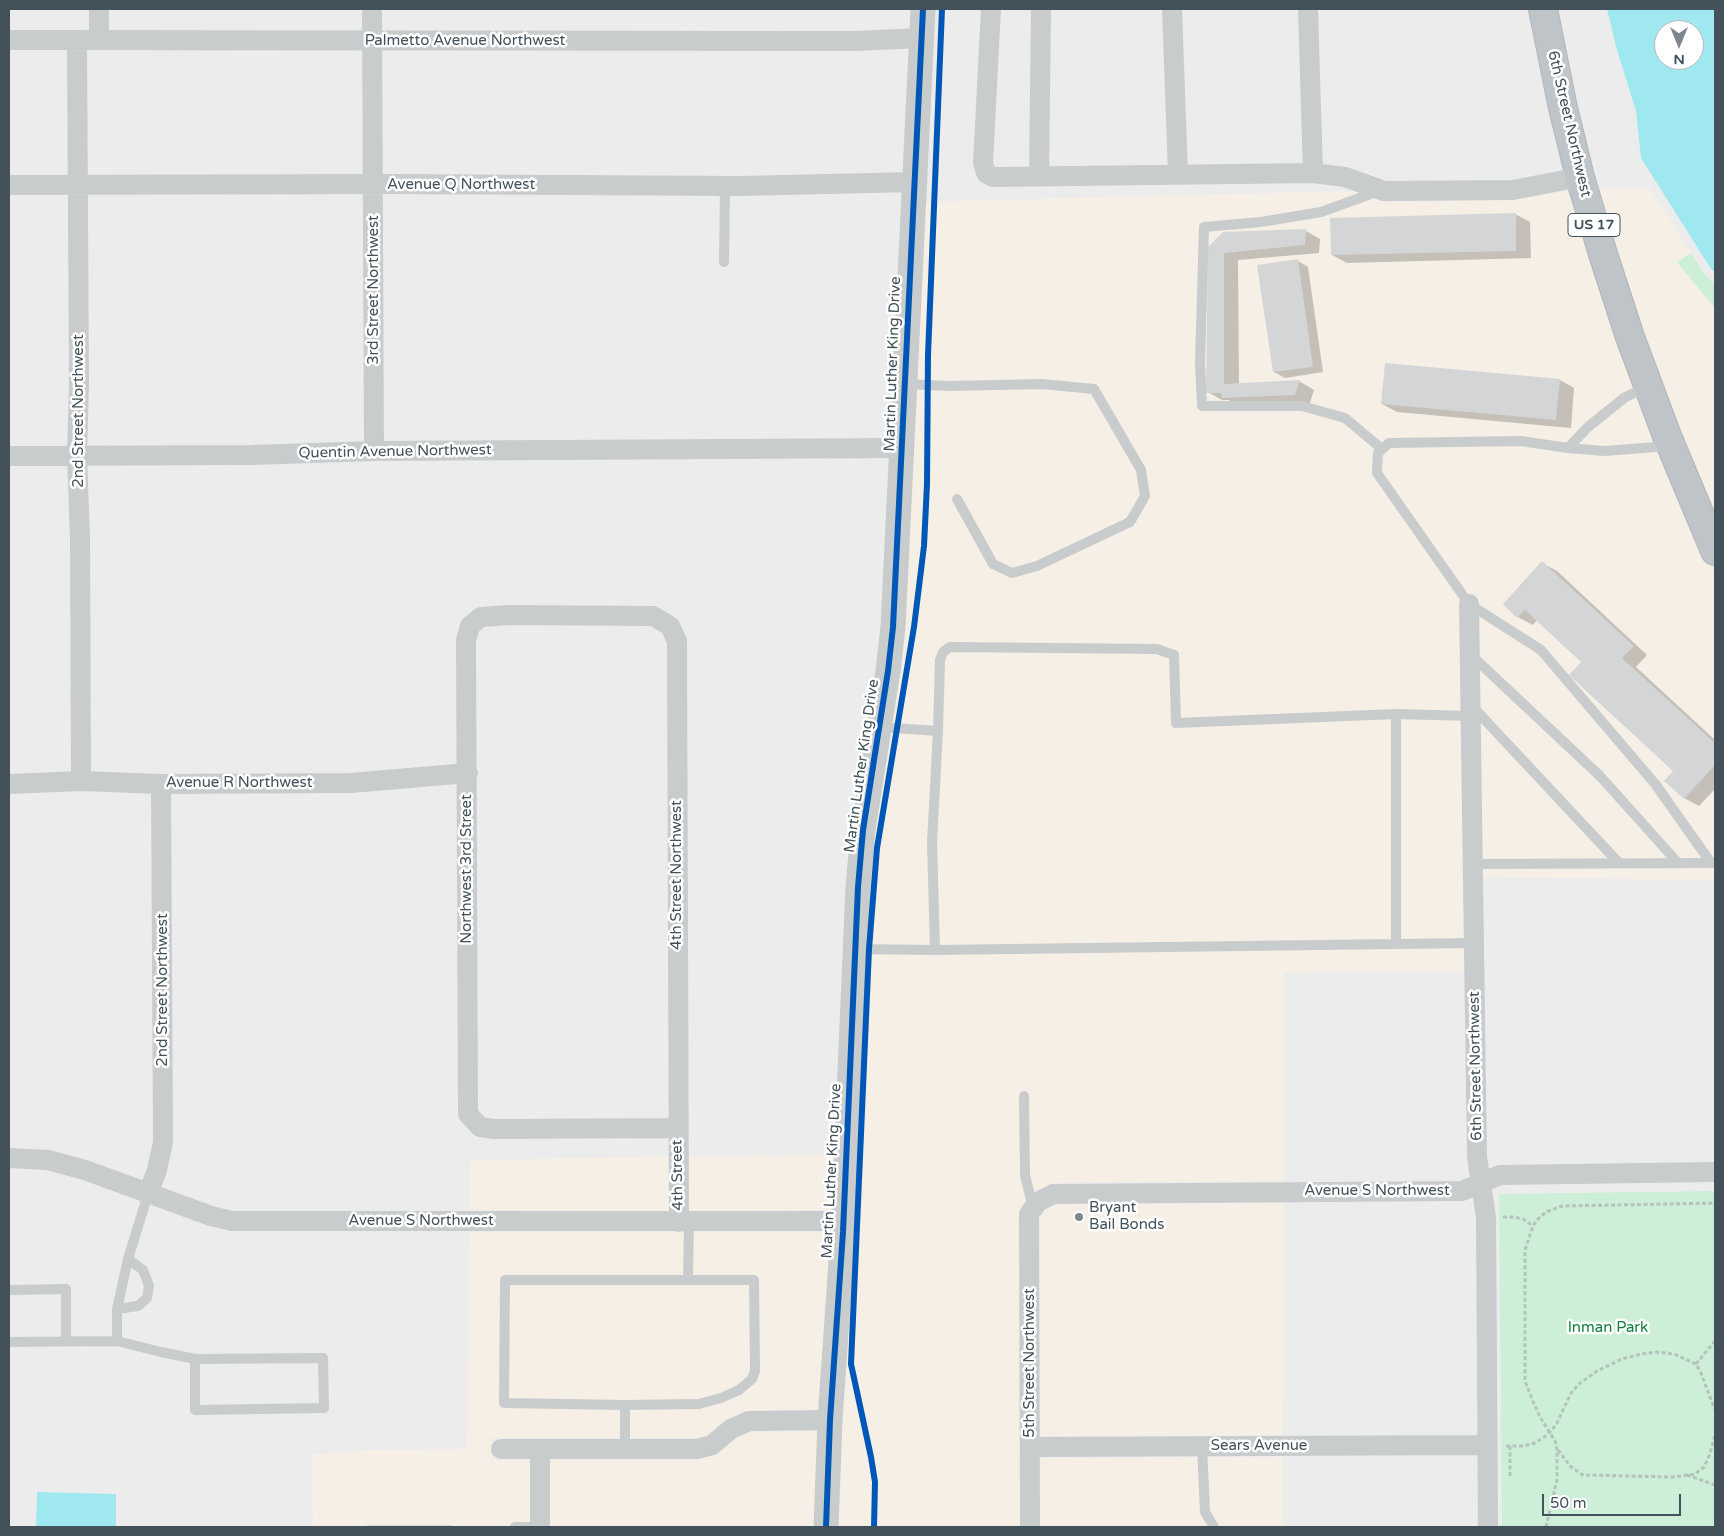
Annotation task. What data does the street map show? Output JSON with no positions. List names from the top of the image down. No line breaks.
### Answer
{"streets":{"highway":["6th Street Northwest","US 17"],"street":["Palmetto Avenue Northwest","Avenue Q Northwest","3rd Street Northwest","Martin Luther King Drive","2nd Street Northwest","Quentin Avenue Northwest","Avenue R Northwest","Northwest 3rd Street","4th Street Northwest","4th Street","Avenue S Northwest","5th Street Northwest","Sears Avenue"]},"crossings":[["Palmetto Avenue Northwest","3rd Street Northwest"],["Palmetto Avenue Northwest","Martin Luther King Drive"],["Palmetto Avenue Northwest","2nd Street Northwest"],["6th Street Northwest","US 17"],["6th Street Northwest","Avenue S Northwest"],["6th Street Northwest","Sears Avenue"],["Avenue Q Northwest","3rd Street Northwest"],["Avenue Q Northwest","Martin Luther King Drive"],["Avenue Q Northwest","2nd Street Northwest"],["3rd Street Northwest","Quentin Avenue Northwest"],["Martin Luther King Drive","Quentin Avenue Northwest"],["Martin Luther King Drive","Avenue S Northwest"],["2nd Street Northwest","Quentin Avenue Northwest"],["2nd Street Northwest","Avenue R Northwest"],["2nd Street Northwest","Avenue S Northwest"],["Avenue R Northwest","Northwest 3rd Street"],["Northwest 3rd Street","4th Street Northwest"],["Northwest 3rd Street","4th Street"],["4th Street Northwest","4th Street"],["4th Street","Avenue S Northwest"],["Avenue S Northwest","5th Street Northwest"],["5th Street Northwest","Sears Avenue"]],"parks":["Inman Park"],"places":["Bryant Bail Bonds"],"scale_bar":"50 m","north":"bottom"}
